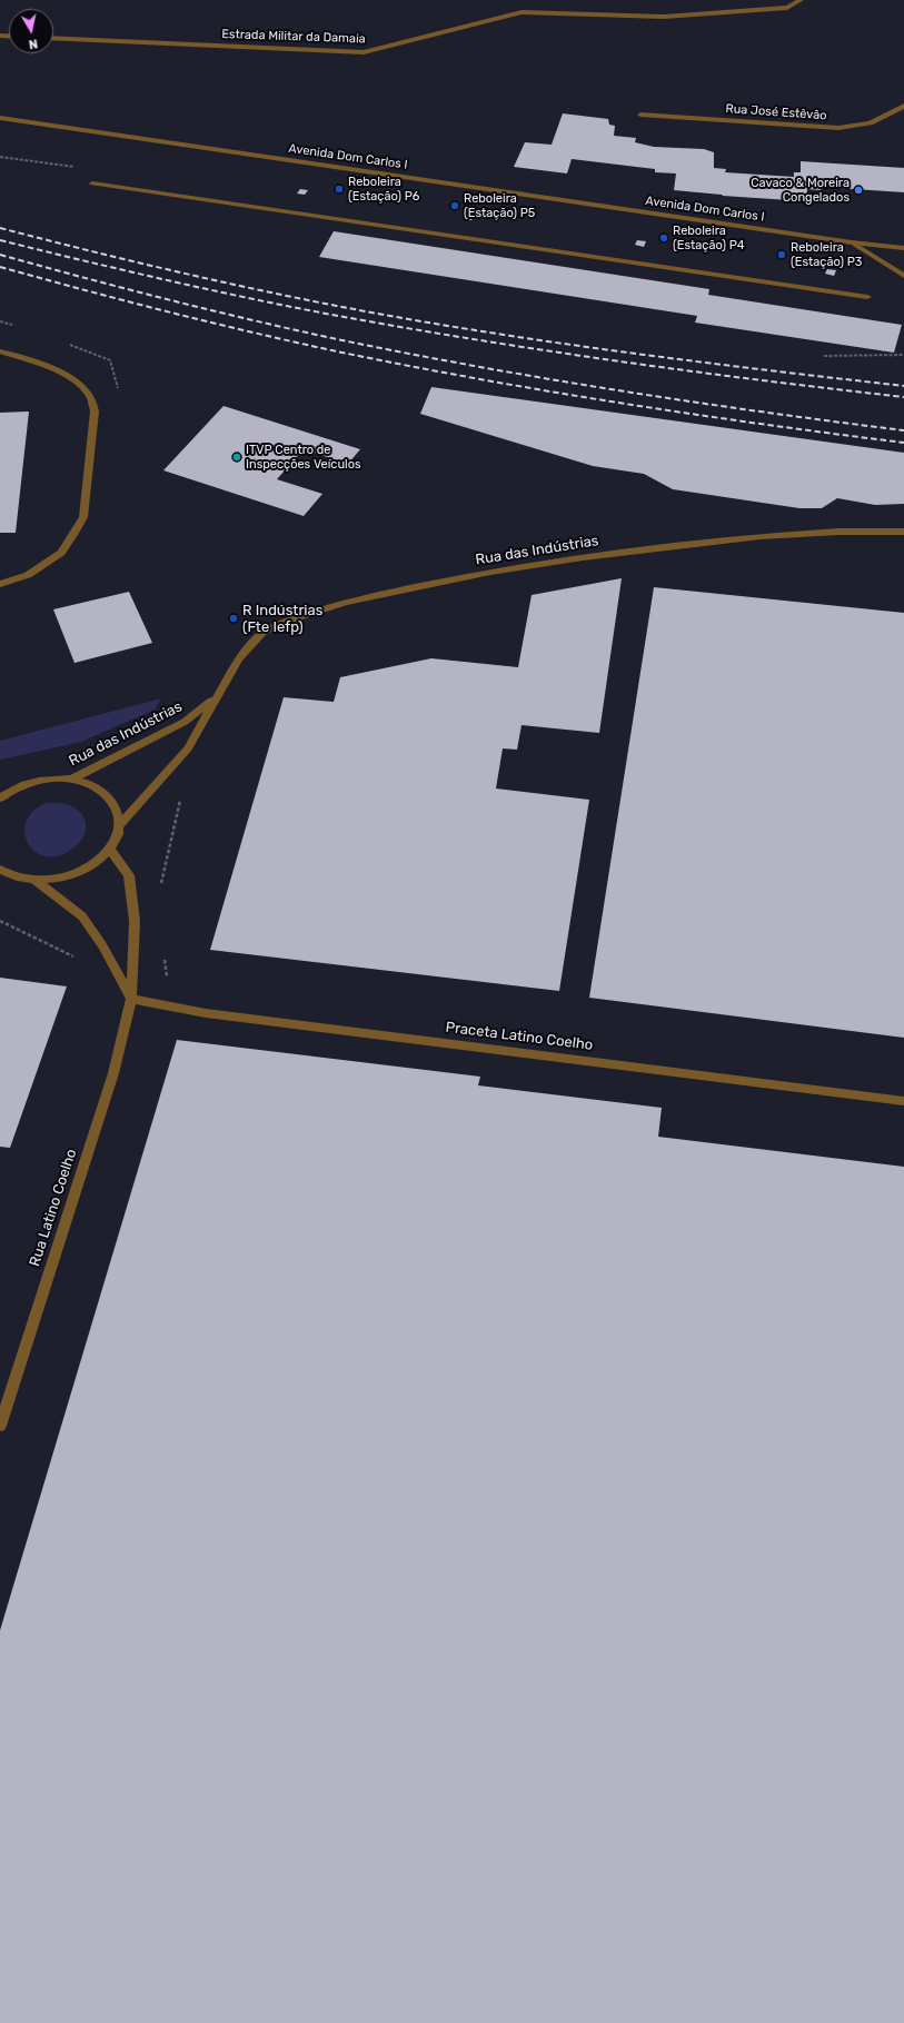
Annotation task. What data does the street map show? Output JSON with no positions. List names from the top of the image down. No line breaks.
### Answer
{"streets":{"street":["Estrada Militar da Damaia","Rua José Estêvão","Avenida Dom Carlos I","Rua das Indústrias","Praceta Latino Coelho","Rua Latino Coelho"]},"crossings":[["Praceta Latino Coelho","Rua Latino Coelho"]],"places":["Reboleira (Estação) P6","Cavaco & Moreira Congelados","Reboleira (Estação) P5","Reboleira (Estação) P4","Reboleira (Estação) P3","ITVP Centro de Inspecções Veículos","R Indústrias (Fte Iefp)"],"north":"bottom"}
